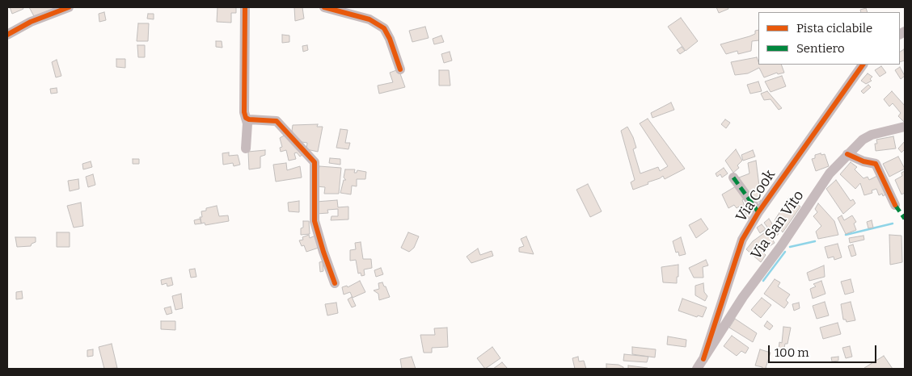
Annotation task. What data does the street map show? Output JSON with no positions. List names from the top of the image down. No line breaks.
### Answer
{"streets":{"street":["Via Cook","Via San Vito"]},"crossings":[["Via Cook","Via San Vito"]],"legend":["Pista ciclabile","Sentiero"],"scale_bar":"100 m"}
